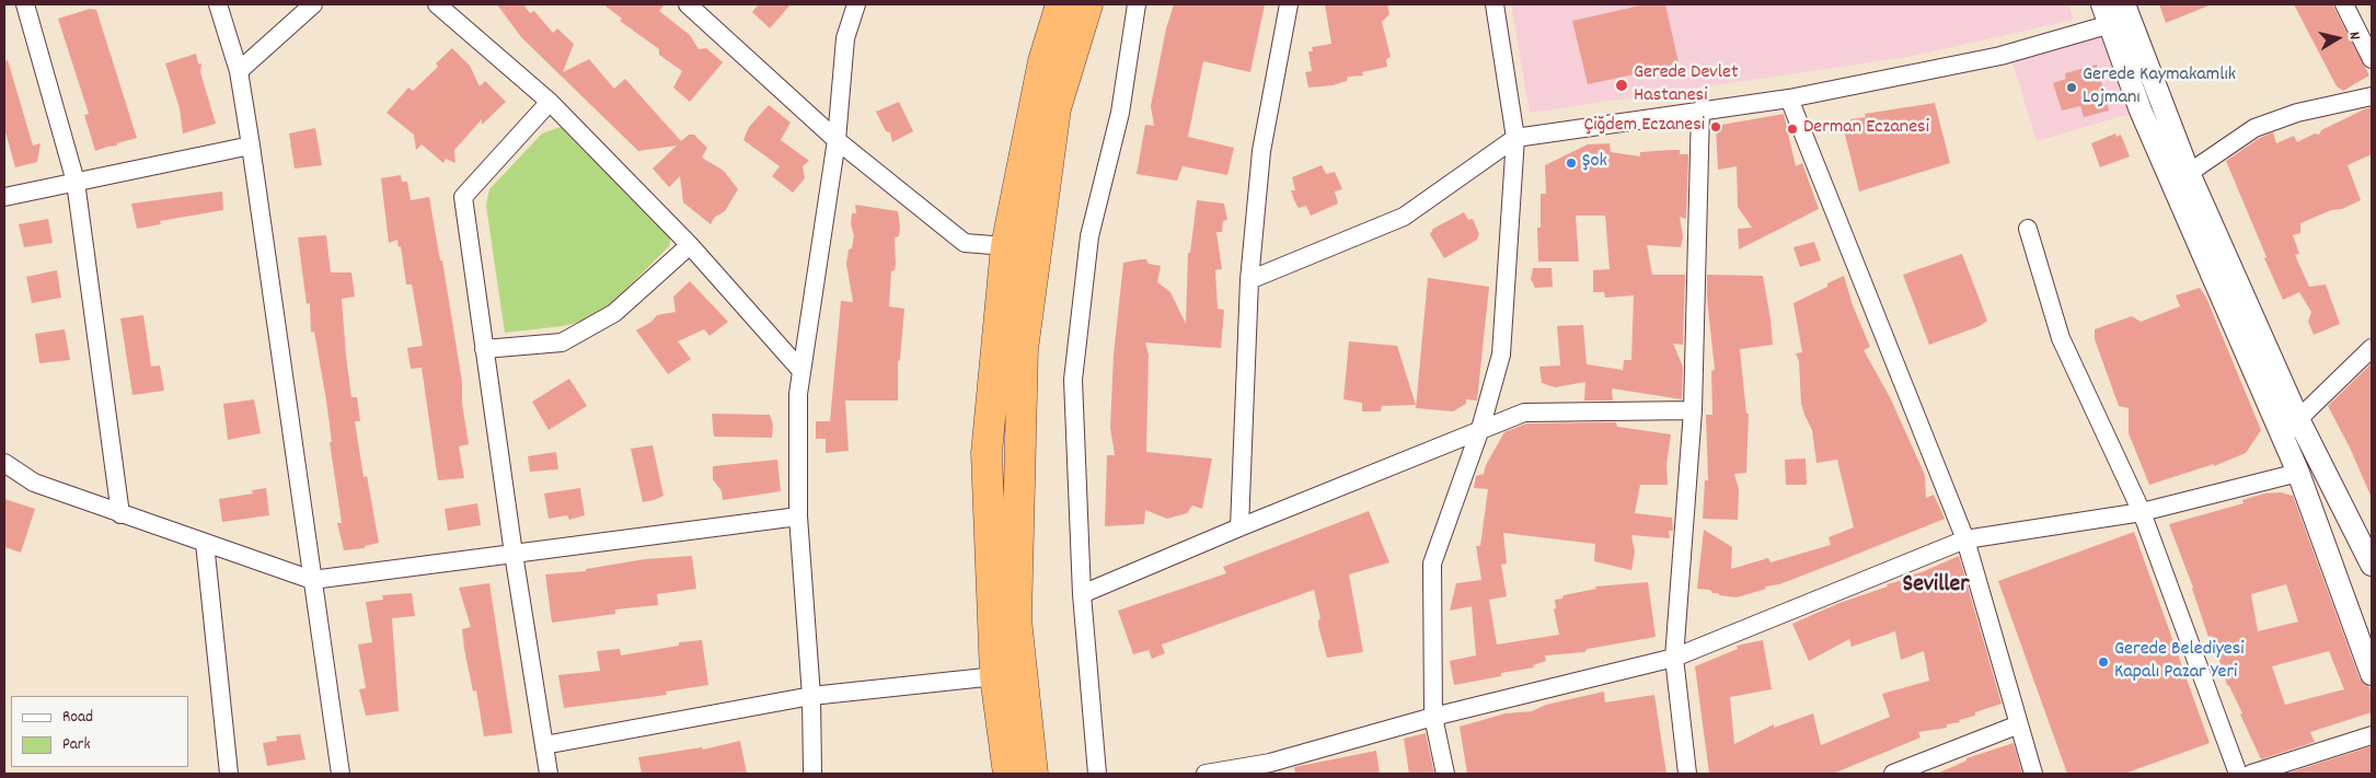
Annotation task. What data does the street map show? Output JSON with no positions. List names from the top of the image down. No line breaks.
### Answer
{"districts":["Seviller"],"places":["Gerede Devlet Hastanesi","Gerede Kaymakamlık Lojmanı","Çiğdem Eczanesi","Derman Eczanesi","Şok","Gerede Belediyesi Kapalı Pazar Yeri"],"legend":["Road","Park"],"north":"right"}
